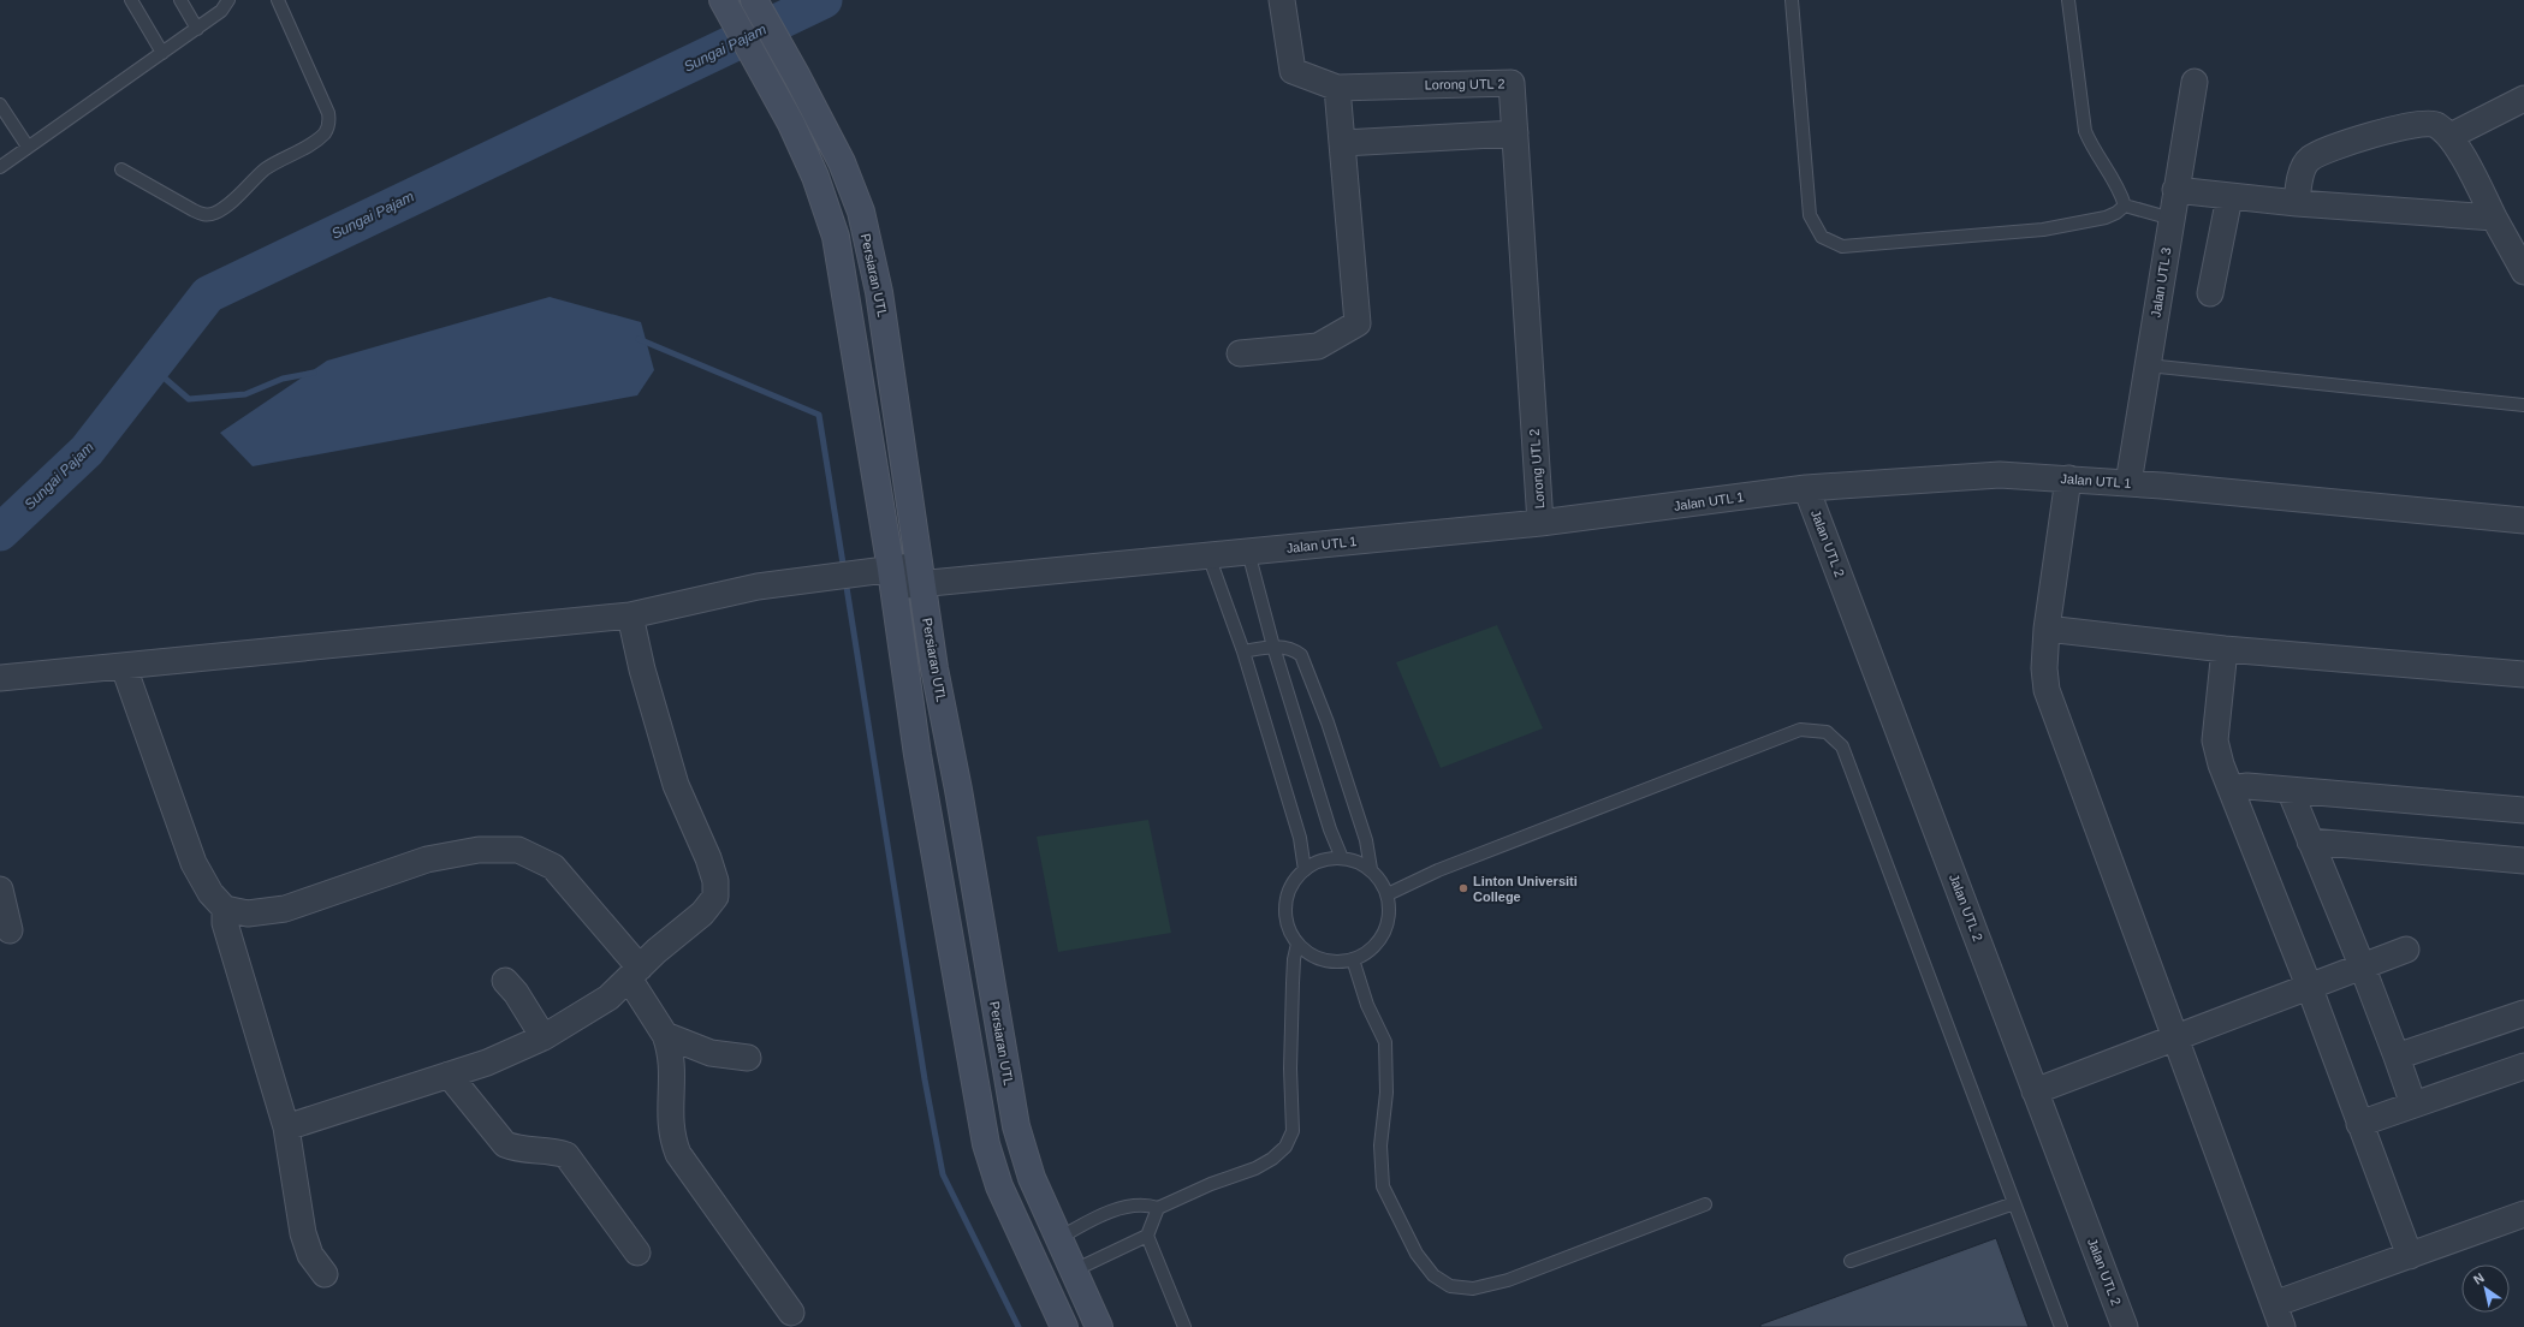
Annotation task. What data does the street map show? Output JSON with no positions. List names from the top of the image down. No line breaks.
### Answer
{"streets":{"street":["Lorong UTL 2","Persiaran UTL","Jalan UTL 3","Jalan UTL 1","Jalan UTL 2"]},"crossings":[["Lorong UTL 2","Jalan UTL 1"],["Persiaran UTL","Jalan UTL 1"],["Jalan UTL 3","Jalan UTL 1"],["Jalan UTL 1","Jalan UTL 2"]],"water":["Sungai Pajam"],"places":["Linton Universiti College"],"north":"top left"}
